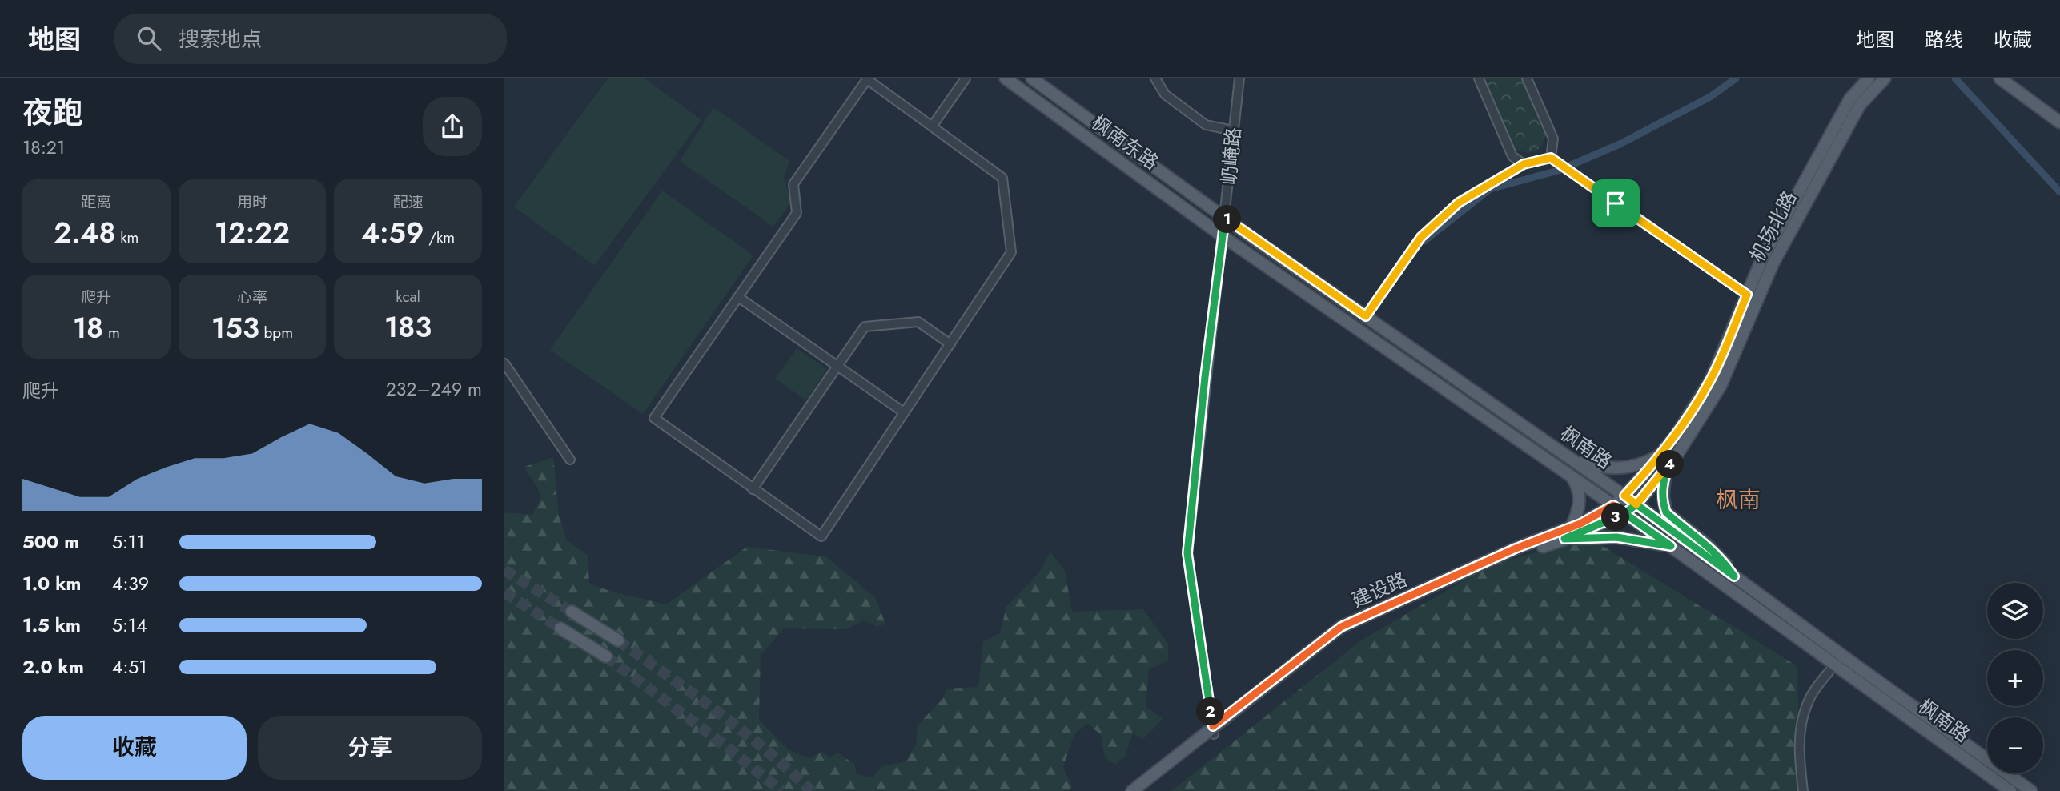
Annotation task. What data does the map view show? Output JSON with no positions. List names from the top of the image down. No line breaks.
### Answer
{"streets":{"main road":["枫南东路","机场北路","枫南路","建设路"],"street":["屷崦路"]},"crossings":[["枫南东路","屷崦路"],["枫南东路","枫南路"],["屷崦路","枫南路"],["屷崦路","建设路"],["机场北路","枫南路"],["机场北路","建设路"],["枫南路","建设路"]],"districts":["枫南"],"page":{"header":"地图","search":"搜索地点","nav":["地图","路线","收藏"],"heading":["夜跑","18:21"],"stats":[["距离","2.48 km"],["用时","12:22"],["配速","4:59 /km"],["爬升","18 m"],["心率","153 bpm"],["kcal","183"]],"pins":["1","4","3","2"],"chart":["爬升","232–249 m"],"list":[{"name":"500 m","note":"5:11"},{"name":"1.0 km","note":"4:39"},{"name":"1.5 km","note":"5:14"},{"name":"2.0 km","note":"4:51"}],"map_buttons":["+","−"],"buttons":["收藏","分享"]}}
